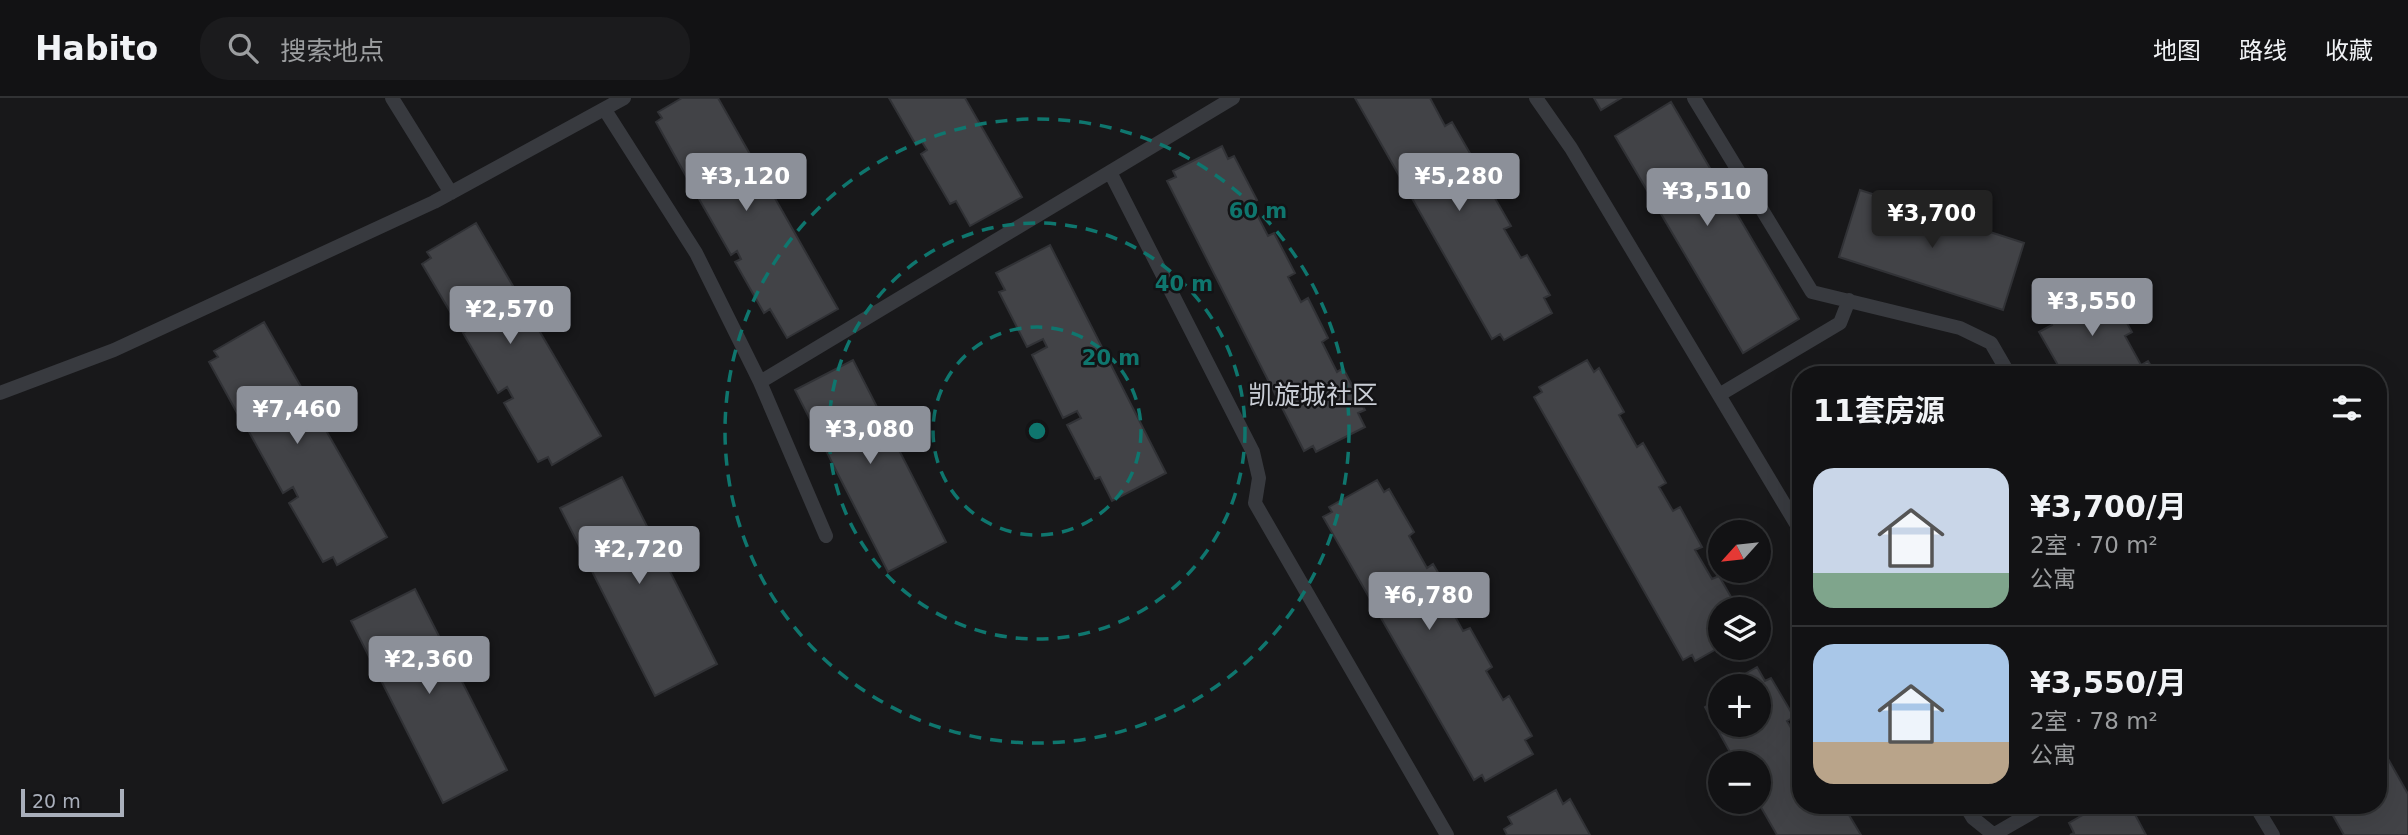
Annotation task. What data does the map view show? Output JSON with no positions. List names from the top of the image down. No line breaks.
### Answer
{"districts":["凯旋城社区"],"scale_bar":"20 m","north":"bottom left","page":{"header":"Habito","search":"搜索地点","nav":["地图","路线","收藏"],"price":["¥3,120","¥5,280","¥3,510","¥3,700","¥3,550","¥2,570","¥7,460","¥3,080","¥2,720","¥6,780","¥2,360"],"heading":"11套房源","list":[{"name":"¥3,700/月","note":"2室 · 70 m² · 公寓"},{"name":"¥3,550/月","note":"2室 · 78 m² · 公寓"}],"map_buttons":["+","−"],"scale":"20 m"},"rings":["60 m","40 m","20 m"]}
